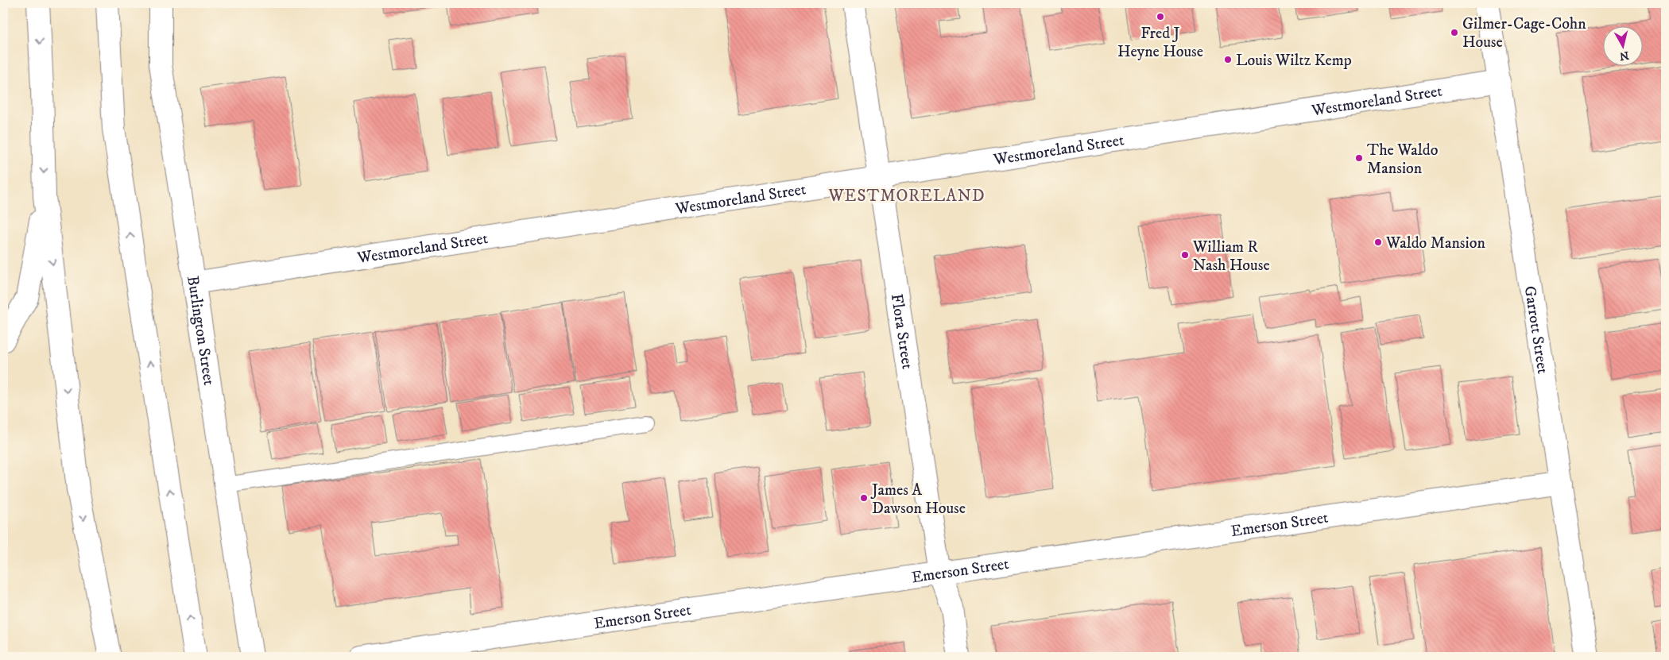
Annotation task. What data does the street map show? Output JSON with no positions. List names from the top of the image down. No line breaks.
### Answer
{"streets":{"main road":["Westmoreland Street","Garrott Street","Burlington Street","Flora Street","Emerson Street"]},"crossings":[["Westmoreland Street","Garrott Street"],["Westmoreland Street","Burlington Street"],["Westmoreland Street","Flora Street"],["Garrott Street","Emerson Street"],["Flora Street","Emerson Street"]],"districts":["WESTMORELAND"],"places":["Fred J Heyne House","Gilmer-Cage-Cohn House","Louis Wiltz Kemp","The Waldo Mansion","Waldo Mansion","William R Nash House","James A Dawson House"],"north":"bottom"}
